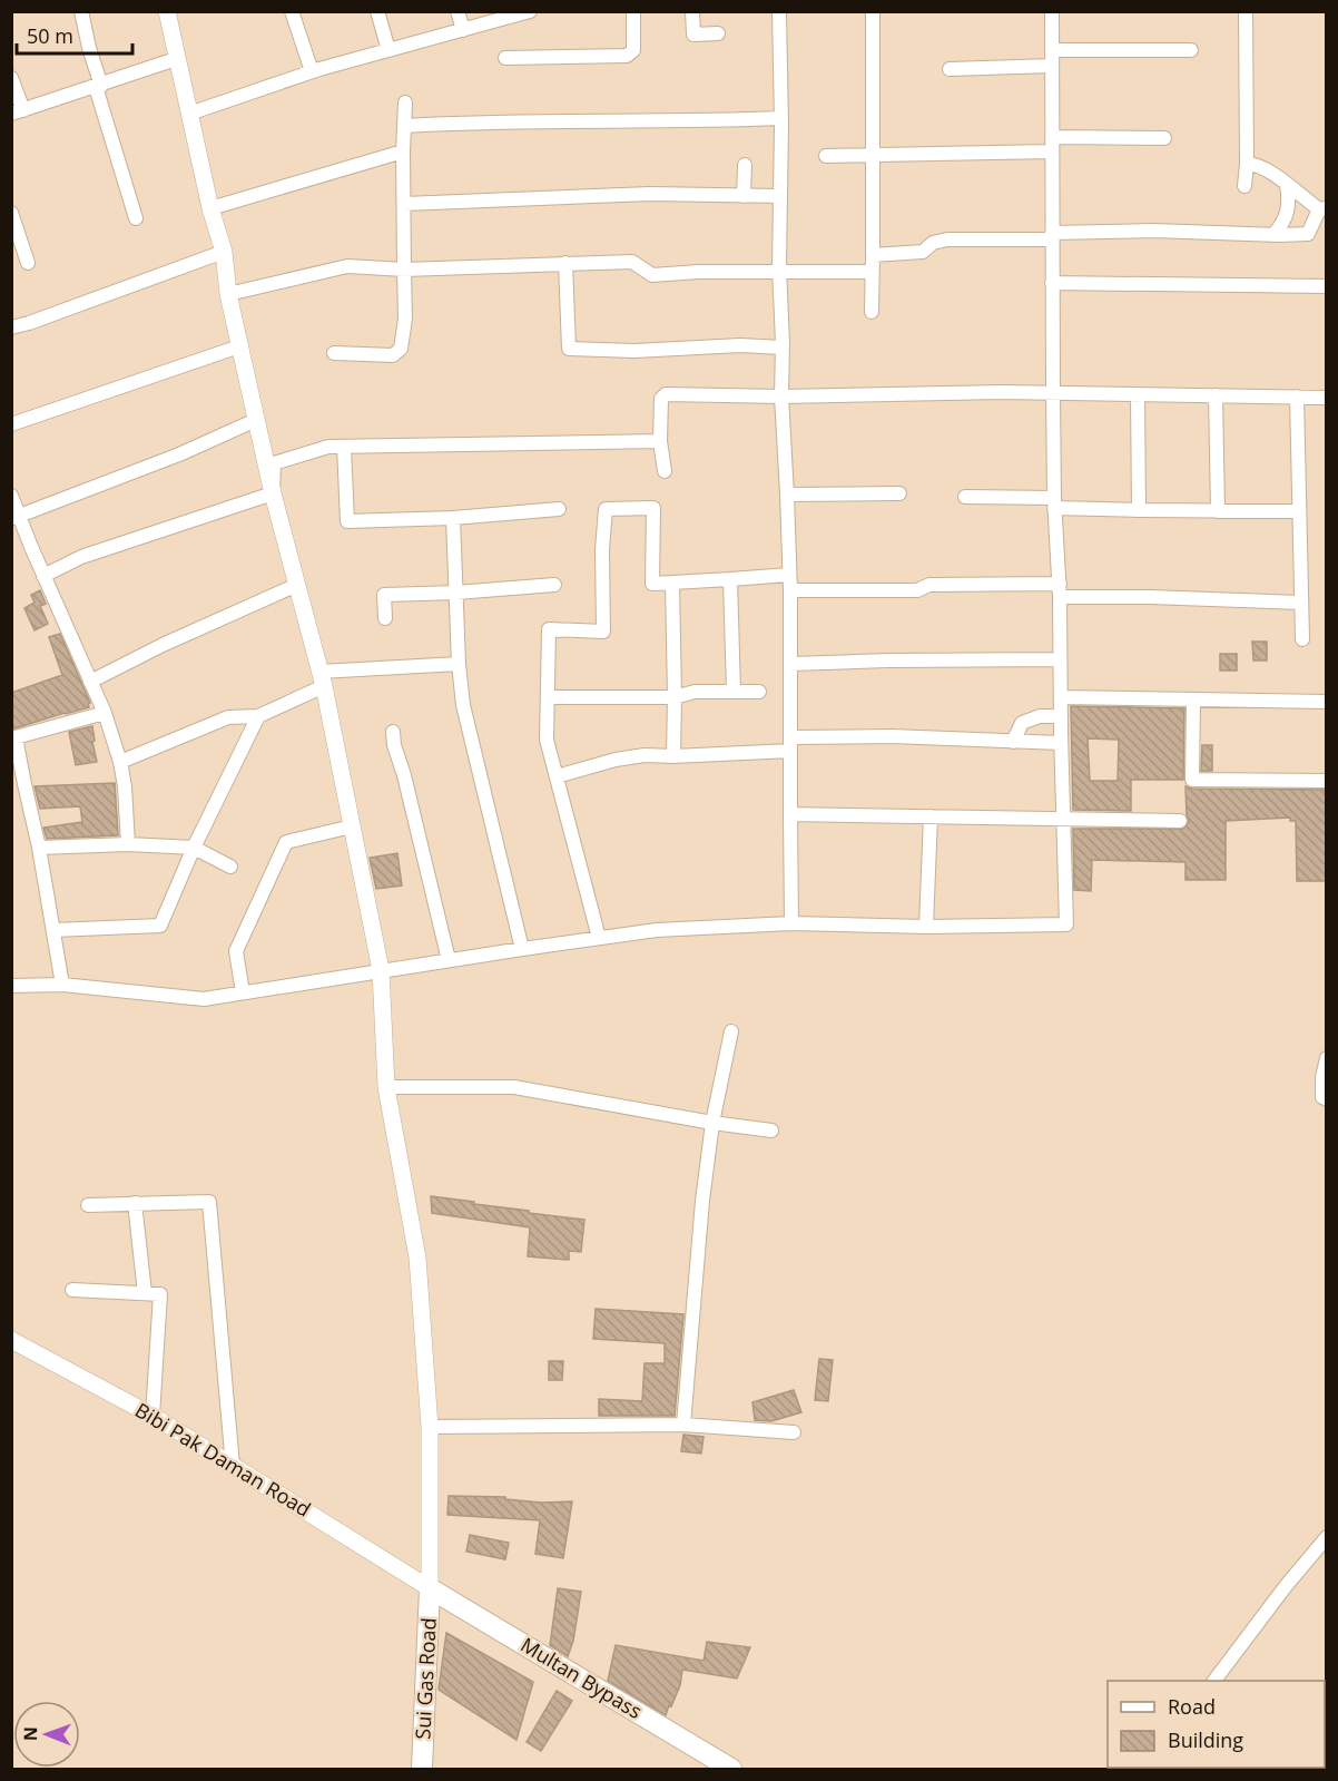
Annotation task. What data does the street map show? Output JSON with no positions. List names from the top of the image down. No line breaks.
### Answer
{"streets":{"main road":["Sui Gas Road","Multan Bypass"],"street":["Bibi Pak Daman Road"]},"crossings":[["Bibi Pak Daman Road","Sui Gas Road"],["Bibi Pak Daman Road","Multan Bypass"],["Sui Gas Road","Multan Bypass"]],"legend":["Road","Building"],"scale_bar":"50 m","north":"left"}
